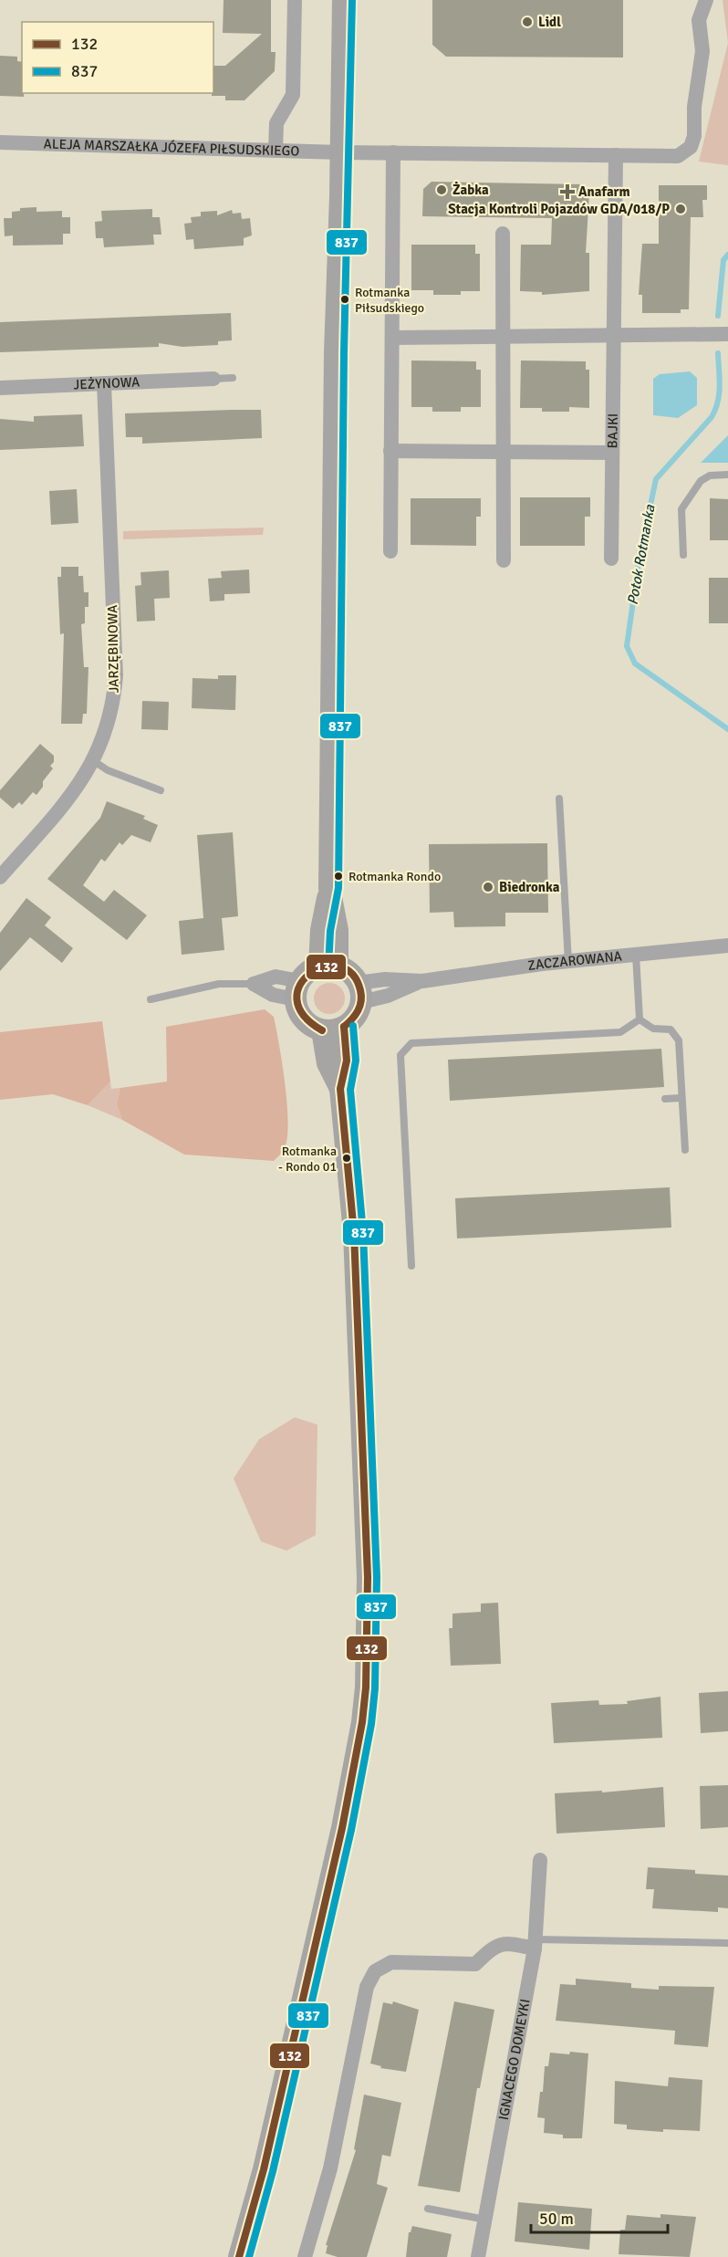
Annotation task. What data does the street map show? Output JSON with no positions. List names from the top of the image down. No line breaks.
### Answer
{"streets":{"street":["ALEJA MARSZAŁKA JÓZEFA PIŁSUDSKIEGO","JEŻYNOWA","BAJKI","JARZĘBINOWA","ZACZAROWANA","IGNACEGO DOMEYKI"]},"crossings":[["JEŻYNOWA","JARZĘBINOWA"]],"water":["Potok Rotmanka"],"places":{"other":["Lidl","Żabka","Stacja Kontroli Pojazdów GDA/018/P","Rotmanka Piłsudskiego","Rotmanka Rondo","Biedronka","Rotmanka - Rondo 01"],"health":["Anafarm"]},"lines":["transit line 837","transit line 132"],"legend":["132","837"],"scale_bar":"50 m"}
